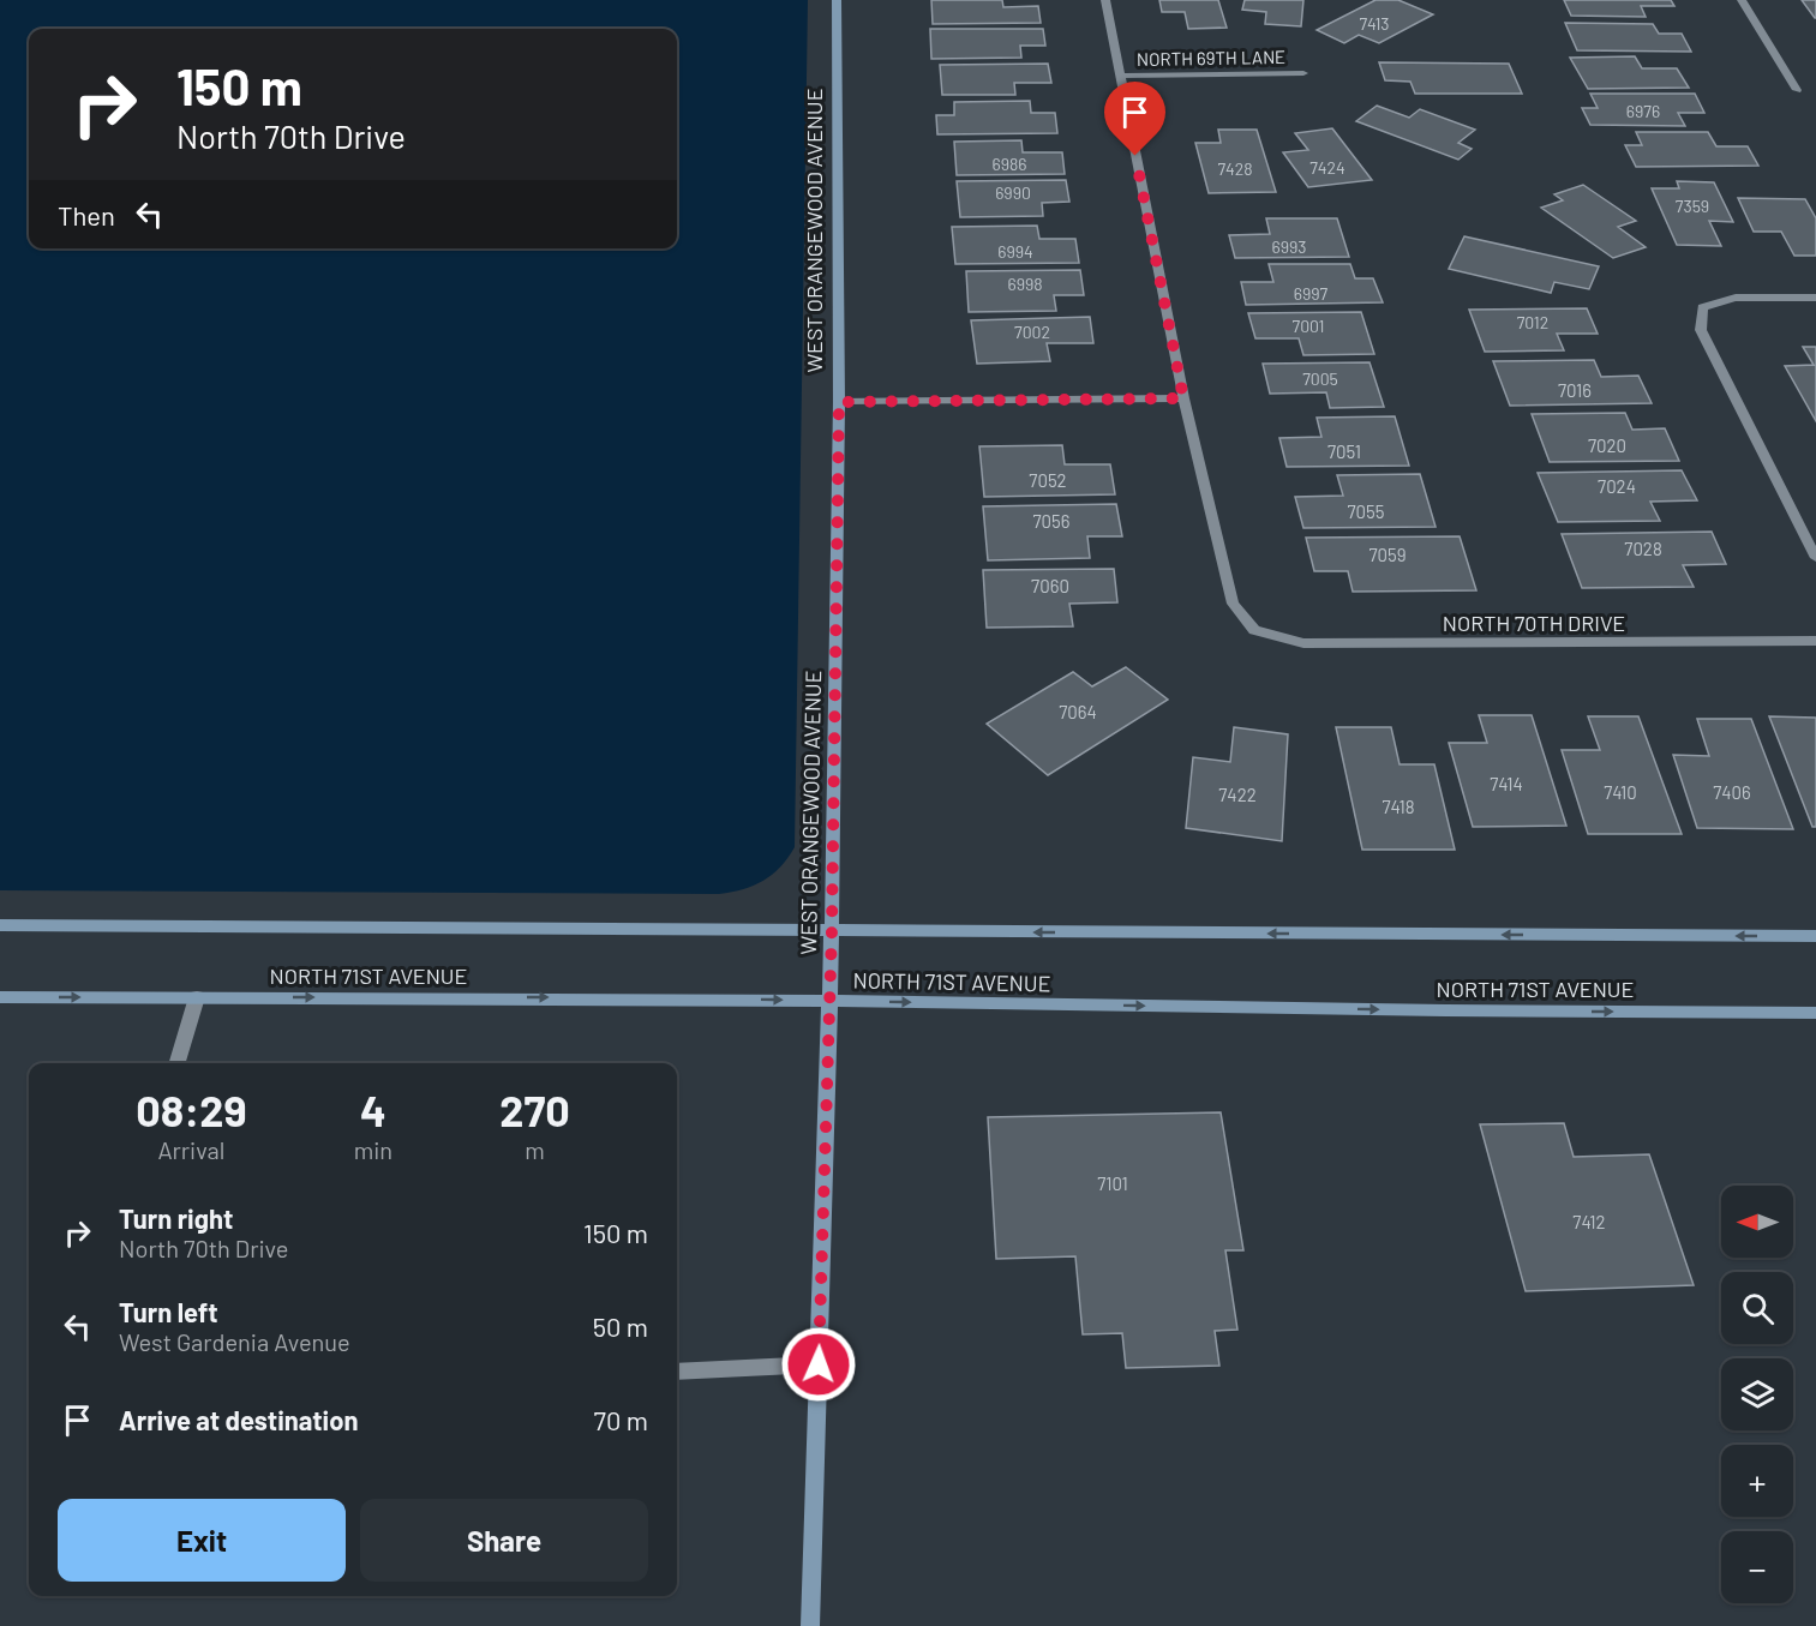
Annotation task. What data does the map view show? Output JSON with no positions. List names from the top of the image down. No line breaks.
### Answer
{"streets":{"street":["NORTH 69TH LANE","WEST ORANGEWOOD AVENUE","NORTH 70TH DRIVE","NORTH 71ST AVENUE"]},"crossings":[["WEST ORANGEWOOD AVENUE","NORTH 71ST AVENUE"]],"house_numbers":["7413","6976","6986","7424","7428","6990","7359","6993","6994","6998","6997","7012","7001","7002","7005","7016","7020","7051","7052","7024","7055","7056","7028","7059","7060","7064","7414","7410","7406","7422","7418","7101","7412"],"north":"left","page":{"turn":["150 m","North 70th Drive"],"then":"Then","eta":["08:29","Arrival","4","min","270","m"],"map_buttons":["+","−"],"list":[{"name":"Turn right","note":"North 70th Drive","value":"150 m"},{"name":"Turn left","note":"West Gardenia Avenue","value":"50 m"},{"name":"Arrive at destination","value":"70 m"}],"buttons":["Exit","Share"]}}
